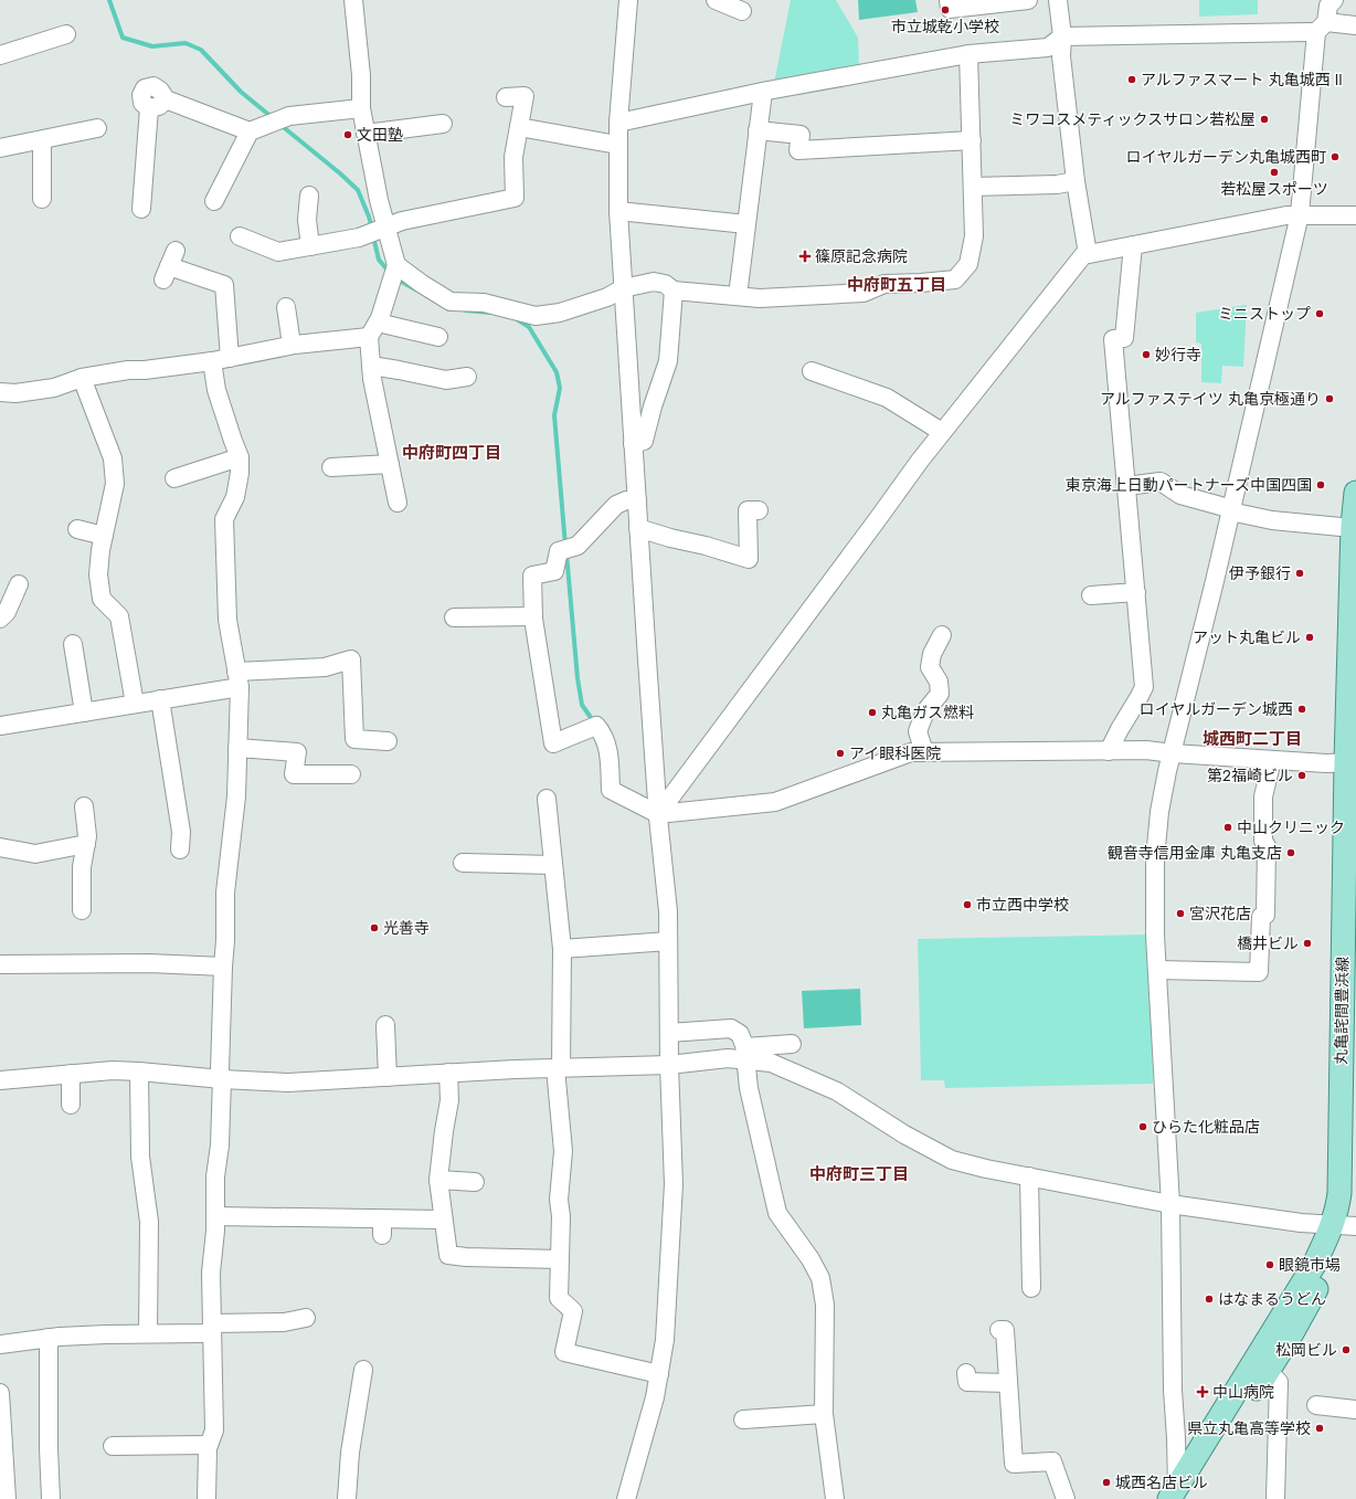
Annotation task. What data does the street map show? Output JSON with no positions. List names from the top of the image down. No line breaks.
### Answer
{"streets":{"main road":["丸亀詫間豊浜線"]},"districts":["中府町五丁目","中府町四丁目","城西町二丁目","中府町三丁目"],"places":{"other":["市立城乾小学校","アルファスマート 丸亀城西 II","ミワコスメティックスサロン若松屋","文田塾","ロイヤルガーデン丸亀城西町","若松屋スポーツ","ミニストップ","妙行寺","アルファステイツ 丸亀京極通り","東京海上日動パートナーズ中国四国","伊予銀行","アット丸亀ビル","ロイヤルガーデン城西","丸亀ガス燃料","アイ眼科医院","第２福崎ビル","中山クリニック","観音寺信用金庫 丸亀支店","市立西中学校","宮沢花店","光善寺","橋井ビル","ひらた化粧品店","眼鏡市場","はなまるうどん","松岡ビル","県立丸亀高等学校","城西名店ビル"],"health":["篠原記念病院","中山病院"]}}
